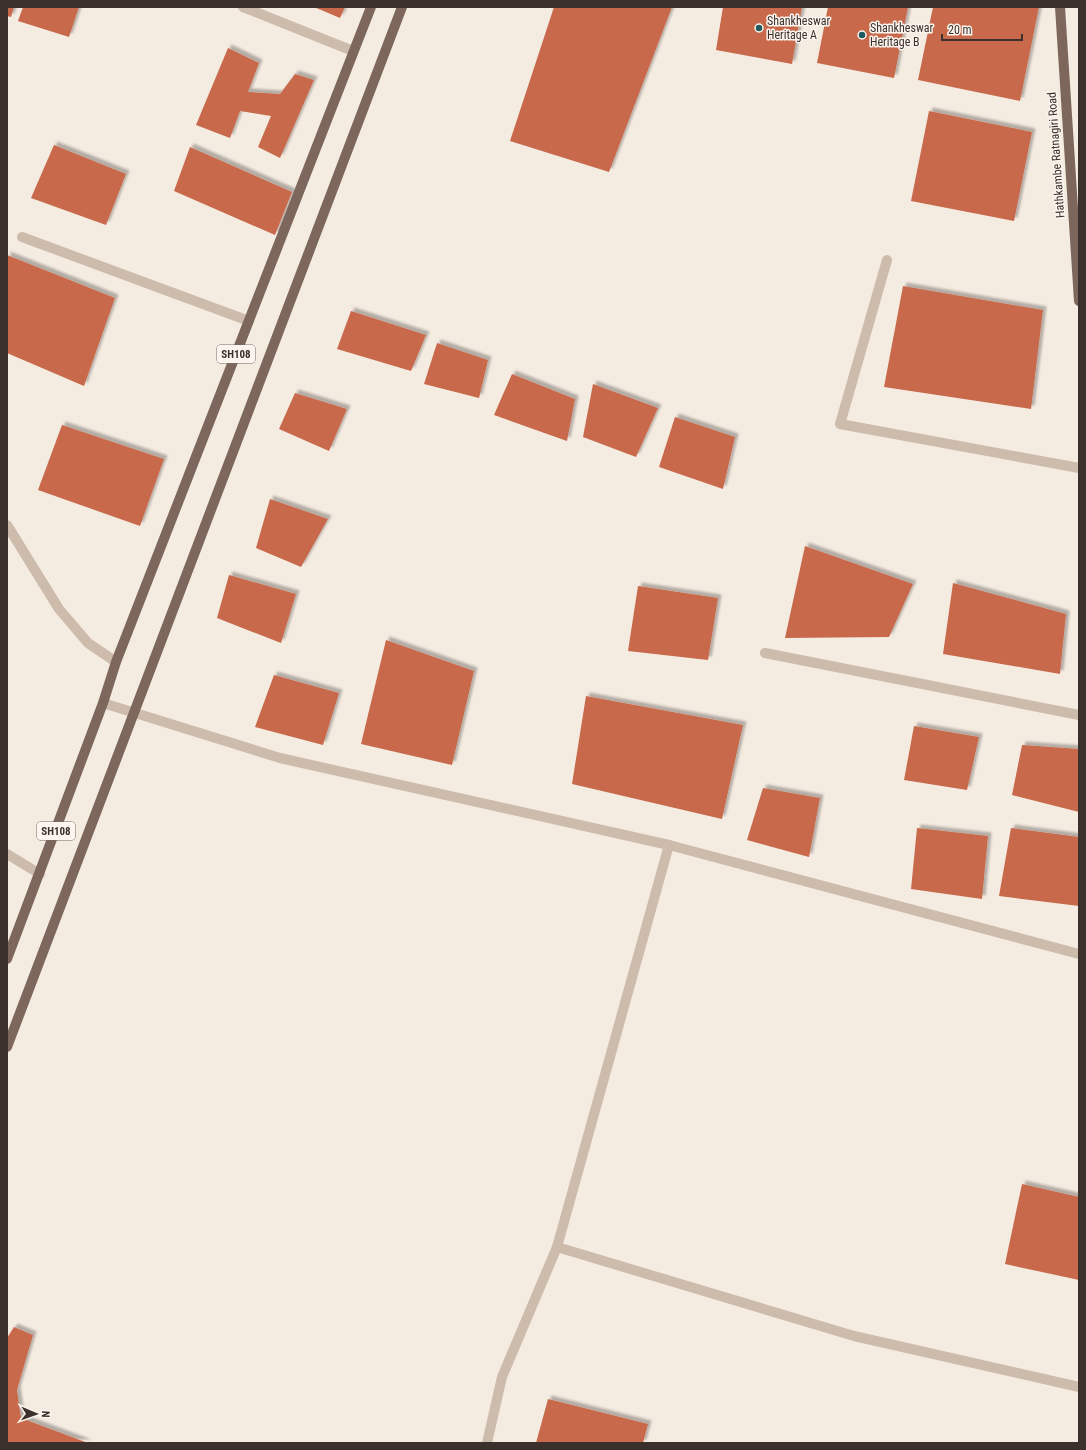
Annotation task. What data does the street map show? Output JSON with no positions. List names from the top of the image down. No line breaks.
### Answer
{"streets":{"main road":["Hathkambe Ratnagiri Road","SH108"]},"places":["Shankheswar Heritage A","Shankheswar Heritage B"],"scale_bar":"20 m","north":"right"}
